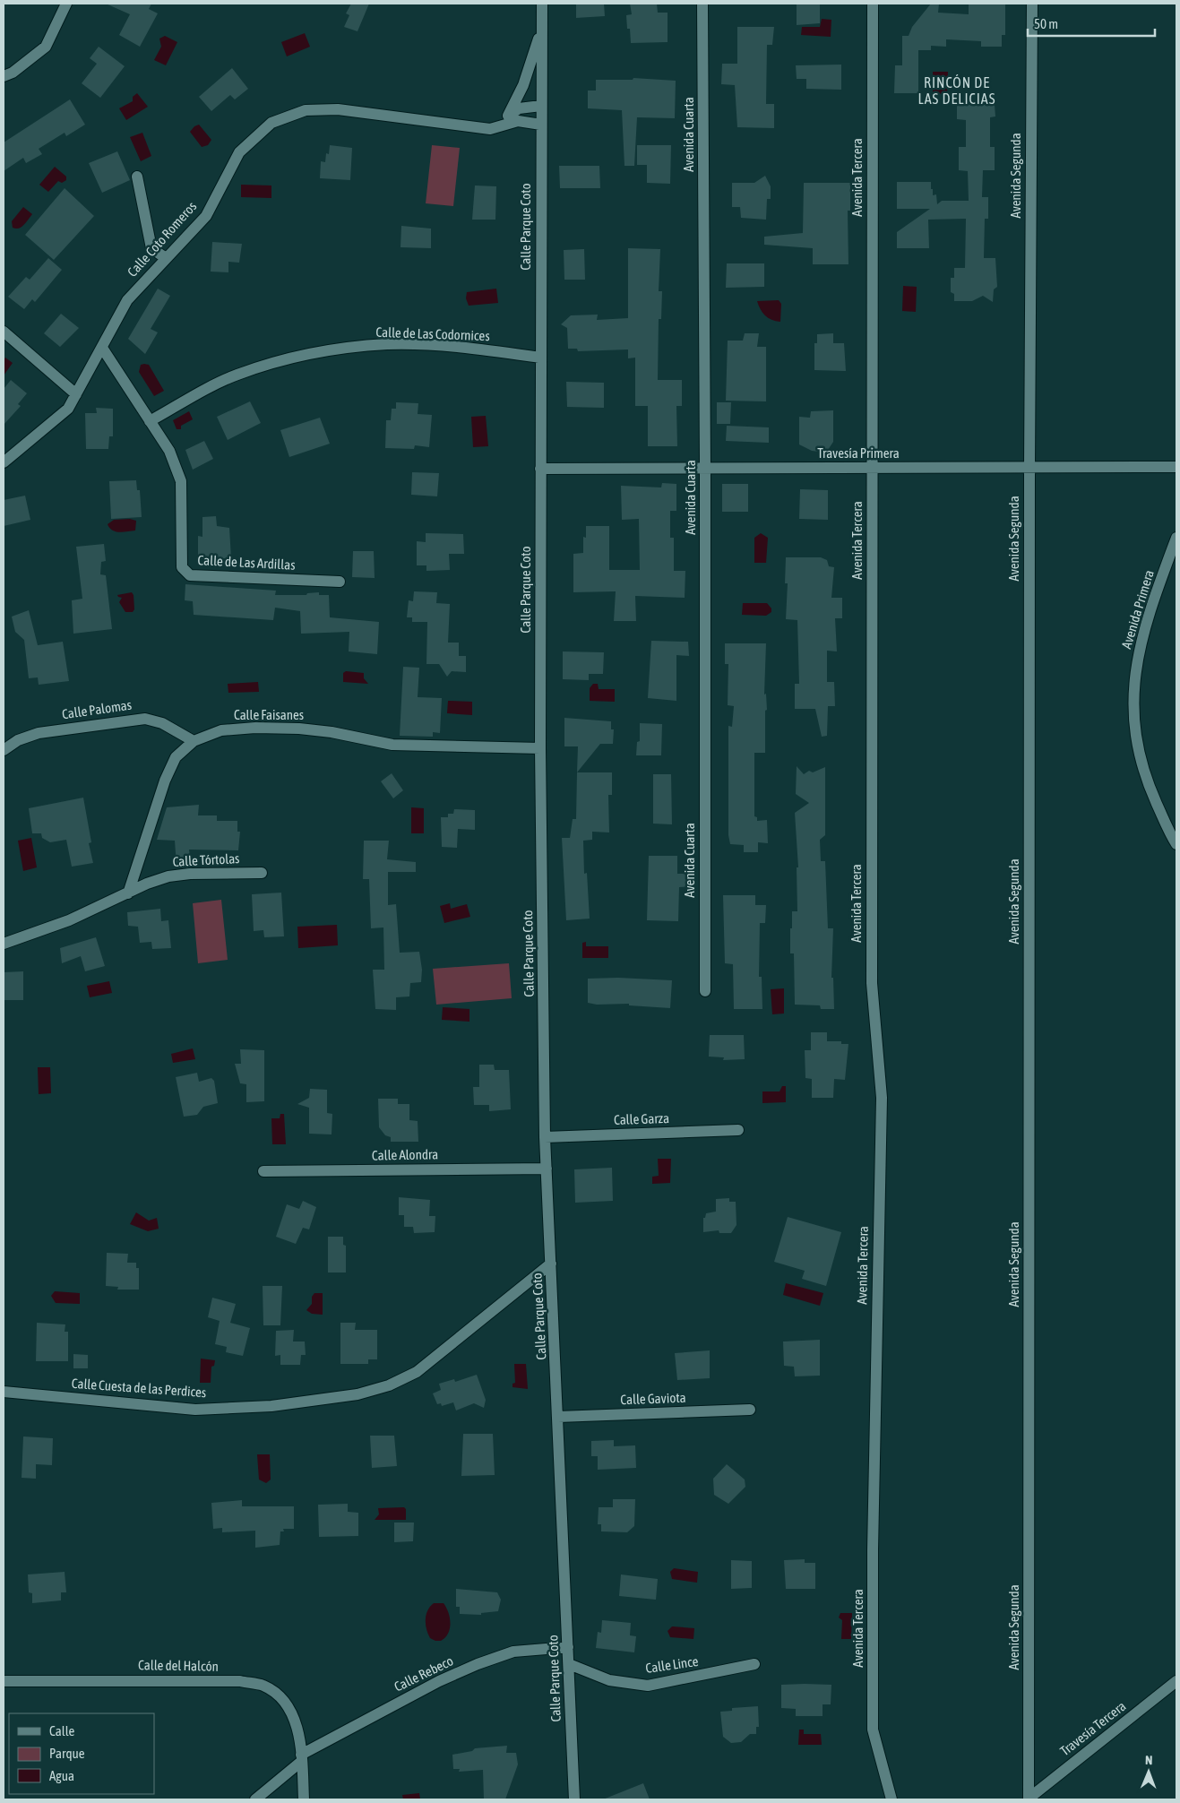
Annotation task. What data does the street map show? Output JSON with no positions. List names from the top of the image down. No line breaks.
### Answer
{"streets":{"street":["Avenida Cuarta","Avenida Segunda","Avenida Tercera","Calle Parque Coto","Calle Coto Romeros","Calle de Las Codornices","Travesía Primera","Calle de Las Ardillas","Avenida Primera","Calle Palomas","Calle Faisanes","Calle Tórtolas","Calle Garza","Calle Alondra","Calle Cuesta de las Perdices","Calle Gaviota","Calle Lince","Calle del Halcón","Calle Rebeco","Travesía Tercera"]},"crossings":[["Avenida Cuarta","Travesía Primera"],["Avenida Segunda","Travesía Primera"],["Avenida Segunda","Travesía Tercera"],["Avenida Tercera","Travesía Primera"],["Calle Parque Coto","Calle de Las Codornices"],["Calle Parque Coto","Travesía Primera"],["Calle Parque Coto","Calle Faisanes"],["Calle Parque Coto","Calle Garza"],["Calle Parque Coto","Calle Alondra"],["Calle Parque Coto","Calle Cuesta de las Perdices"],["Calle Parque Coto","Calle Gaviota"],["Calle Parque Coto","Calle Lince"],["Calle Parque Coto","Calle Rebeco"],["Calle Coto Romeros","Calle de Las Ardillas"],["Calle de Las Codornices","Calle de Las Ardillas"],["Calle Palomas","Calle Faisanes"],["Calle Faisanes","Calle Tórtolas"],["Calle del Halcón","Calle Rebeco"]],"districts":["RINCÓN DE LAS DELICIAS"],"legend":["Calle","Parque","Agua"],"scale_bar":"50 m","north":"top"}
